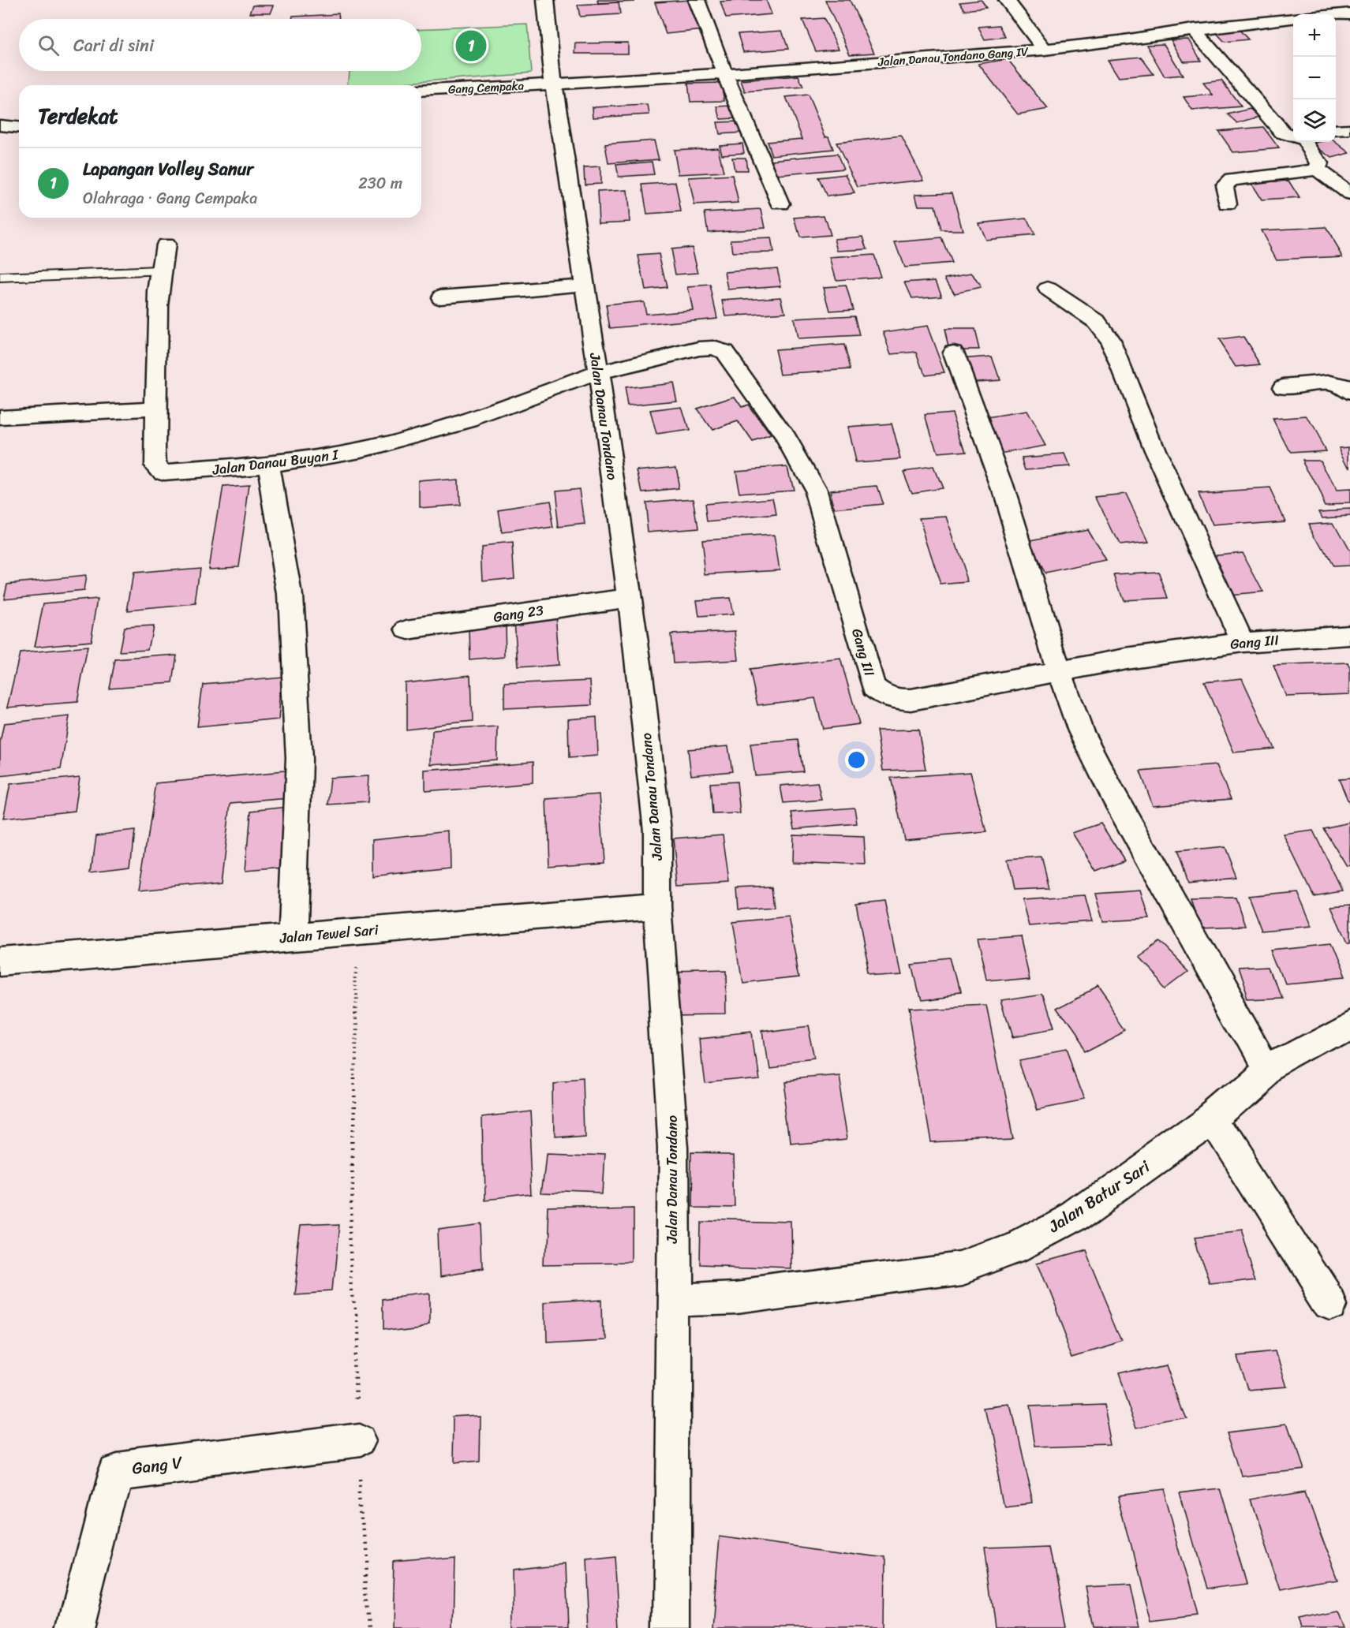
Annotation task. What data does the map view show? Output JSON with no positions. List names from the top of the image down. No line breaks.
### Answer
{"streets":{"street":["Jalan Danau Tondano Gang IV","Gang Cempaka","Jalan Danau Tondano","Jalan Danau Buyan I","Gang 23","Gang III","Jalan Tewel Sari","Jalan Batur Sari","Gang V"]},"crossings":[["Jalan Danau Tondano Gang IV","Gang Cempaka"],["Jalan Danau Tondano Gang IV","Jalan Danau Tondano"],["Gang Cempaka","Jalan Danau Tondano"],["Jalan Danau Tondano","Jalan Danau Buyan I"],["Jalan Danau Tondano","Gang 23"],["Jalan Danau Tondano","Gang III"],["Jalan Danau Tondano","Jalan Tewel Sari"],["Jalan Danau Tondano","Jalan Batur Sari"],["Jalan Danau Buyan I","Gang III"]],"page":{"map_buttons":["+","−"],"search":"Cari di sini","pins":"1","heading":"Terdekat","list":[{"mark":"1","name":"Lapangan Volley Sanur","note":"Olahraga · Gang Cempaka","value":"230 m"}]}}
